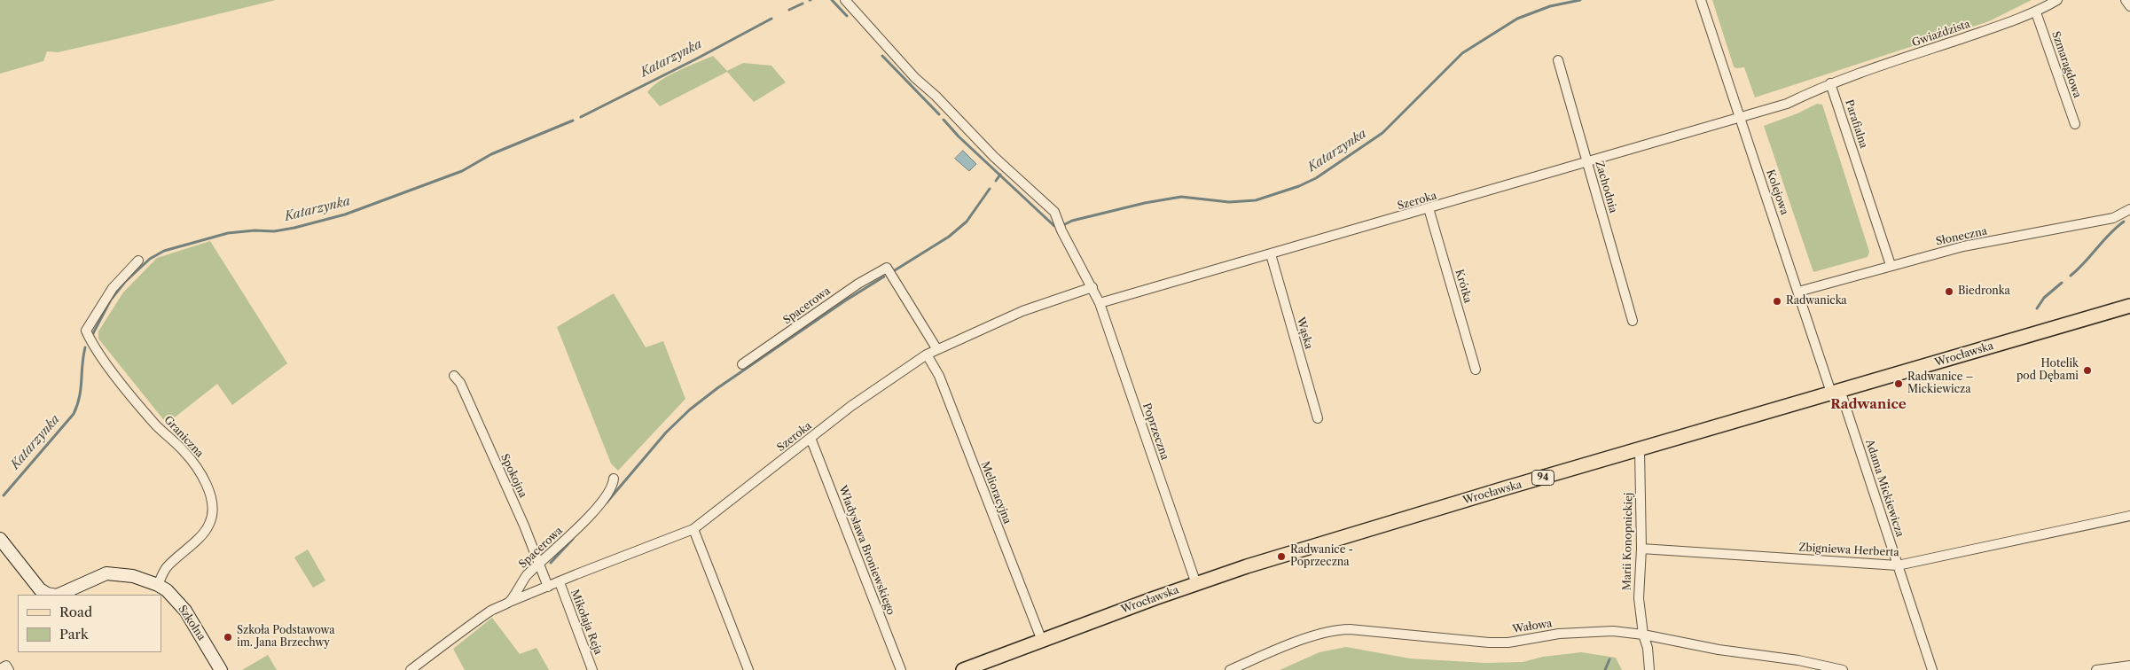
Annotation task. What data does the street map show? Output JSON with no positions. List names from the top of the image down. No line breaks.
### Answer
{"streets":{"main road":["Wrocławska","94"],"street":["Gwiaździsta","Szmaragdowa","Parafialna","Zachodnia","Kolejowa","Szeroka","Słoneczna","Krótka","Spacerowa","Wąska","Poprzeczna","Graniczna","Spokojna","Adama Mickiewicza","Melioracyjna","Marii Konopnickiej","Władysława Broniewskiego","Zbigniewa Herberta","Mikołaja Reja","Szkolna","Wałowa"]},"crossings":[["Gwiaździsta","Szmaragdowa"],["Gwiaździsta","Parafialna"],["Parafialna","Słoneczna"],["Zachodnia","Szeroka"],["Kolejowa","Szeroka"],["Kolejowa","Słoneczna"],["Kolejowa","Wrocławska"],["Kolejowa","Adama Mickiewicza"],["Szeroka","Krótka"],["Szeroka","Spacerowa"],["Szeroka","Wąska"],["Szeroka","Poprzeczna"],["Szeroka","Spokojna"],["Szeroka","Melioracyjna"],["Szeroka","Władysława Broniewskiego"],["Szeroka","Mikołaja Reja"],["Spacerowa","Spokojna"],["Wrocławska","Poprzeczna"],["Wrocławska","Adama Mickiewicza"],["Wrocławska","Melioracyjna"],["Wrocławska","Marii Konopnickiej"],["Graniczna","Szkolna"],["Adama Mickiewicza","Zbigniewa Herberta"],["Marii Konopnickiej","Zbigniewa Herberta"],["Marii Konopnickiej","Wałowa"]],"districts":["Radwanice"],"water":["Katarzynka"],"places":["Biedronka","Radwanicka","Hotelik pod Dębami","Radwanice – Mickiewicza","Radwanice - Poprzeczna","Szkoła Podstawowa im. Jana Brzechwy"],"legend":["Road","Park"]}
